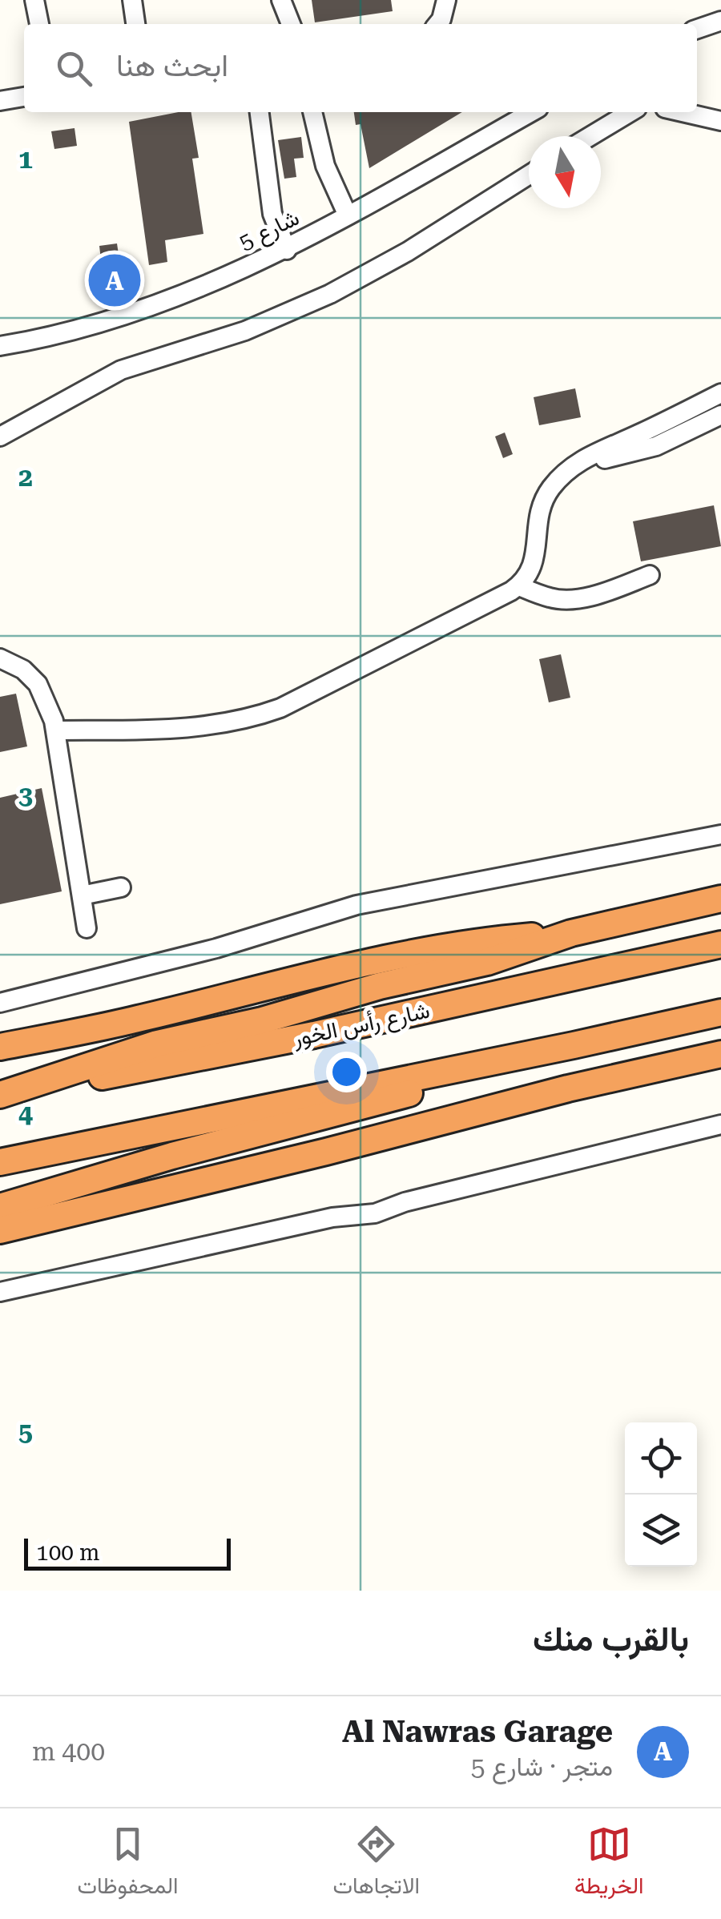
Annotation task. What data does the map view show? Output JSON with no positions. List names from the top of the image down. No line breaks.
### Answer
{"streets":{"highway":["شارع رأس الخور"],"street":["شارع 5"]},"scale_bar":"100 m","north":"bottom","page":{"search":"ابحث هنا","pins":"A","scale":"100 m","heading":"بالقرب منك","list":[{"mark":"A","name":"Al Nawras Garage","note":"متجر · شارع 5","value":"400 m"}],"nav":["الخريطة","الاتجاهات","المحفوظات"]},"grid":{"rows":["1","2","3","4","5"]}}
